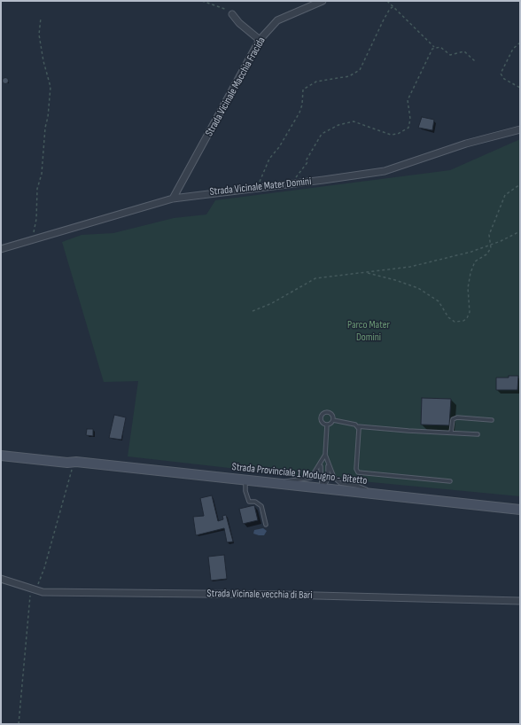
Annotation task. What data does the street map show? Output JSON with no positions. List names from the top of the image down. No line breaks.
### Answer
{"streets":{"main road":["Strada Provinciale 1 Modugno - Bitetto"],"street":["Strada Vicinale Macchia Fracida","Strada Vicinale Mater Domini","Strada Vicinale vecchia di Bari"]},"crossings":[["Strada Vicinale Macchia Fracida","Strada Vicinale Mater Domini"]],"parks":["Parco Mater Domini"]}
